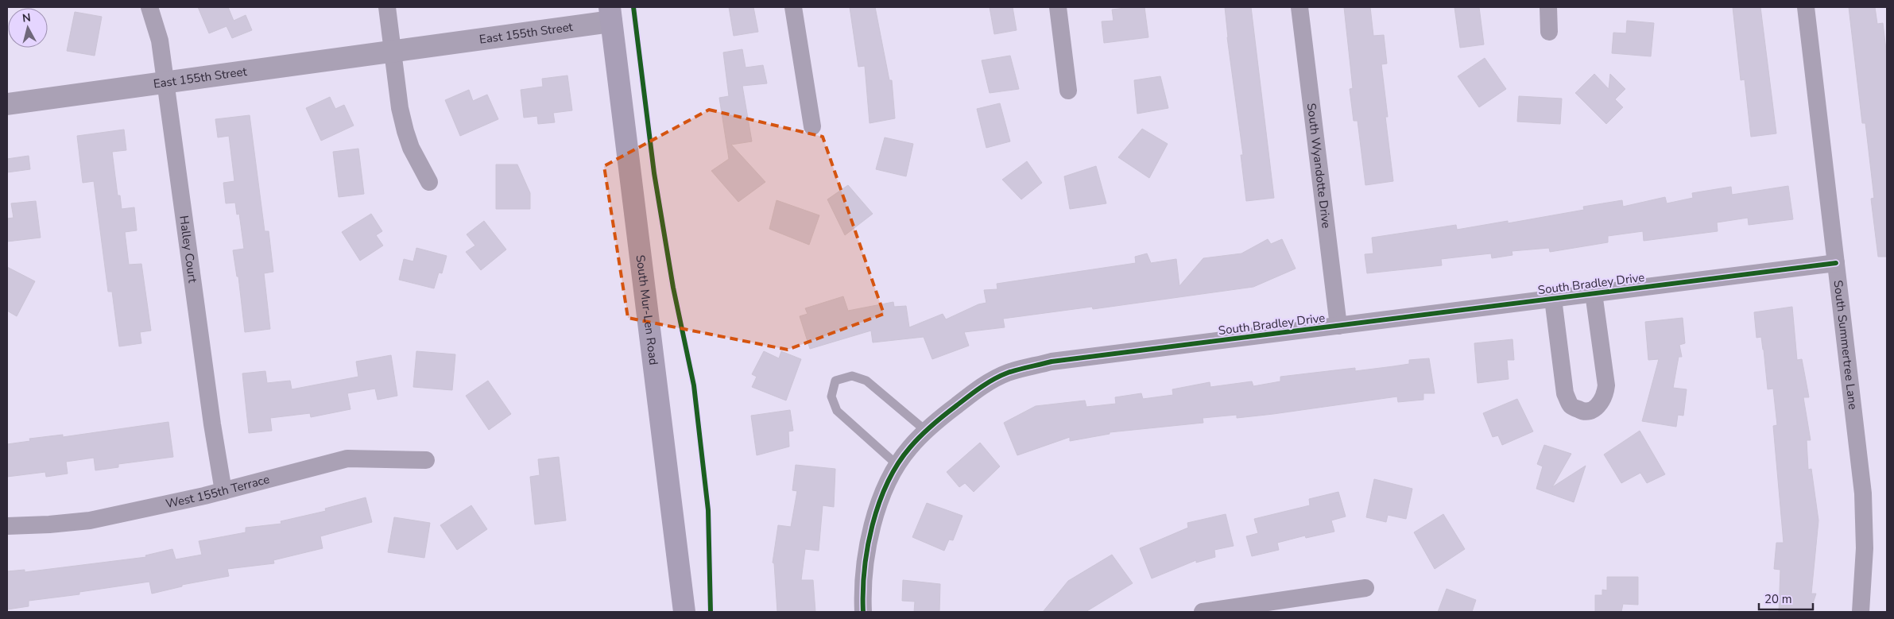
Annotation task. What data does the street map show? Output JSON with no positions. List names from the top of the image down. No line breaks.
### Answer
{"streets":{"main road":["South Mur-Len Road"],"street":["East 155th Street","South Wyandotte Drive","Halley Court","South Bradley Drive","South Summertree Lane","West 155th Terrace"]},"crossings":[["East 155th Street","Halley Court"],["East 155th Street","South Mur-Len Road"],["South Wyandotte Drive","South Bradley Drive"],["Halley Court","West 155th Terrace"],["South Bradley Drive","South Summertree Lane"]],"scale_bar":"20 m","north":"top"}
